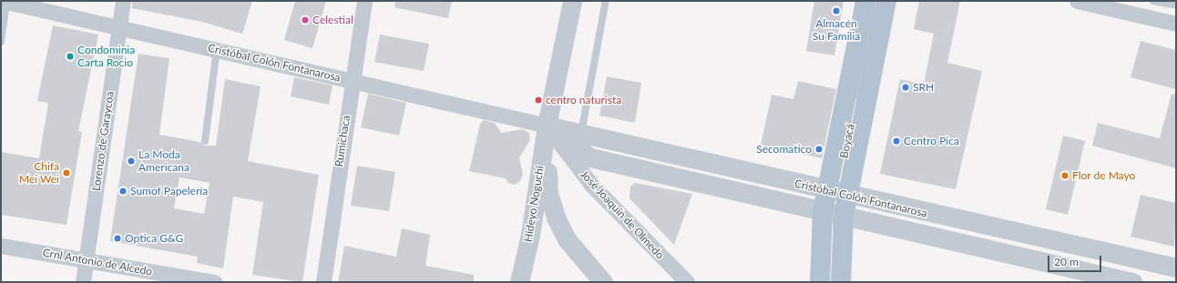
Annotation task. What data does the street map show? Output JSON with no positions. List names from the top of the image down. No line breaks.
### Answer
{"streets":{"main road":["Boyacá"],"street":["Cristóbal Colón Fontanarosa","Lorenzo de Garaycoa","Rumichaca","Hideyo Noguchi","José Joaquín de Olmedo","Crnl Antonio de Alcedo"]},"crossings":[["Cristóbal Colón Fontanarosa","Lorenzo de Garaycoa"],["Cristóbal Colón Fontanarosa","Rumichaca"],["Cristóbal Colón Fontanarosa","Boyacá"],["Cristóbal Colón Fontanarosa","Hideyo Noguchi"],["Cristóbal Colón Fontanarosa","José Joaquín de Olmedo"],["Lorenzo de Garaycoa","Crnl Antonio de Alcedo"],["Hideyo Noguchi","José Joaquín de Olmedo"]],"places":["Almacén Su Familia","Celestial","Condominia Carta Rocio","SRH","centro naturista","Centro Pica","Secomatico","La Moda Americana","Chifa Mei Wei","Flor de Mayo","Sumof Papelería","Optica G&G"],"scale_bar":"20 m"}
